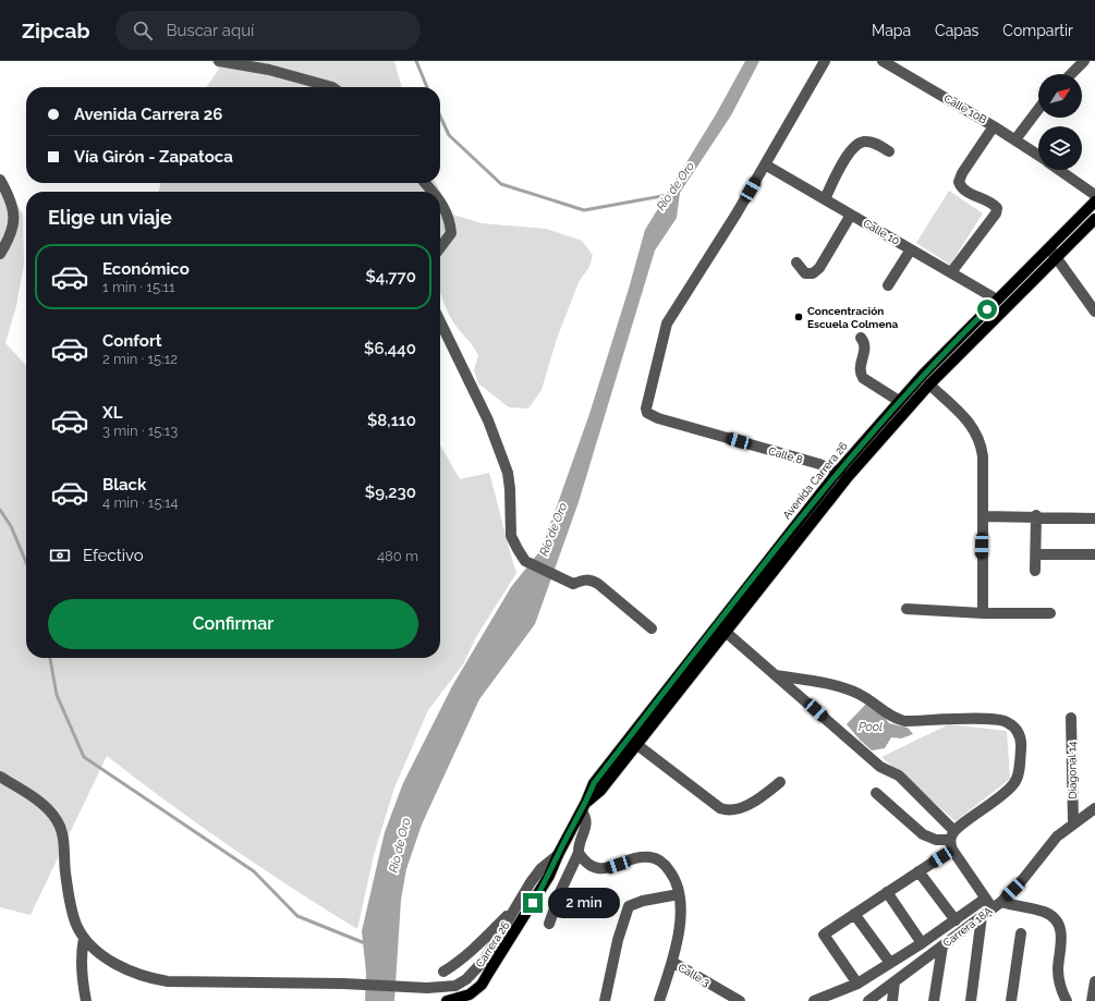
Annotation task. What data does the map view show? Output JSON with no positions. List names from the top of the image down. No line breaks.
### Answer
{"streets":{"main road":["Avenida Carrera 26"],"street":["Calle 10B","Calle 10","Calle 8","Diagonal 14","Carrera 18A","Carrera 26","Calle 3"]},"crossings":[["Calle 10","Calle 8"],["Calle 10","Avenida Carrera 26"],["Calle 8","Avenida Carrera 26"],["Avenida Carrera 26","Carrera 26"],["Diagonal 14","Carrera 18A"]],"water":["Río de Oro","Pool"],"places":["Concentración Escuela Colmena"],"north":"top right","page":{"header":"Zipcab","search":"Buscar aquí","nav":["Mapa","Capas","Compartir"],"banner":["Avenida Carrera 26","Vía Girón - Zapatoca"],"heading":"Elige un viaje","list":[{"name":"Económico","note":"1 min · 15:11","value":"$4,770"},{"name":"Confort","note":"2 min · 15:12","value":"$6,440"},{"name":"XL","note":"3 min · 15:13","value":"$8,110"},{"name":"Black","note":"4 min · 15:14","value":"$9,230"}],"pay":["Efectivo","480 m"],"buttons":"Confirmar","bubble":"2 min"}}
